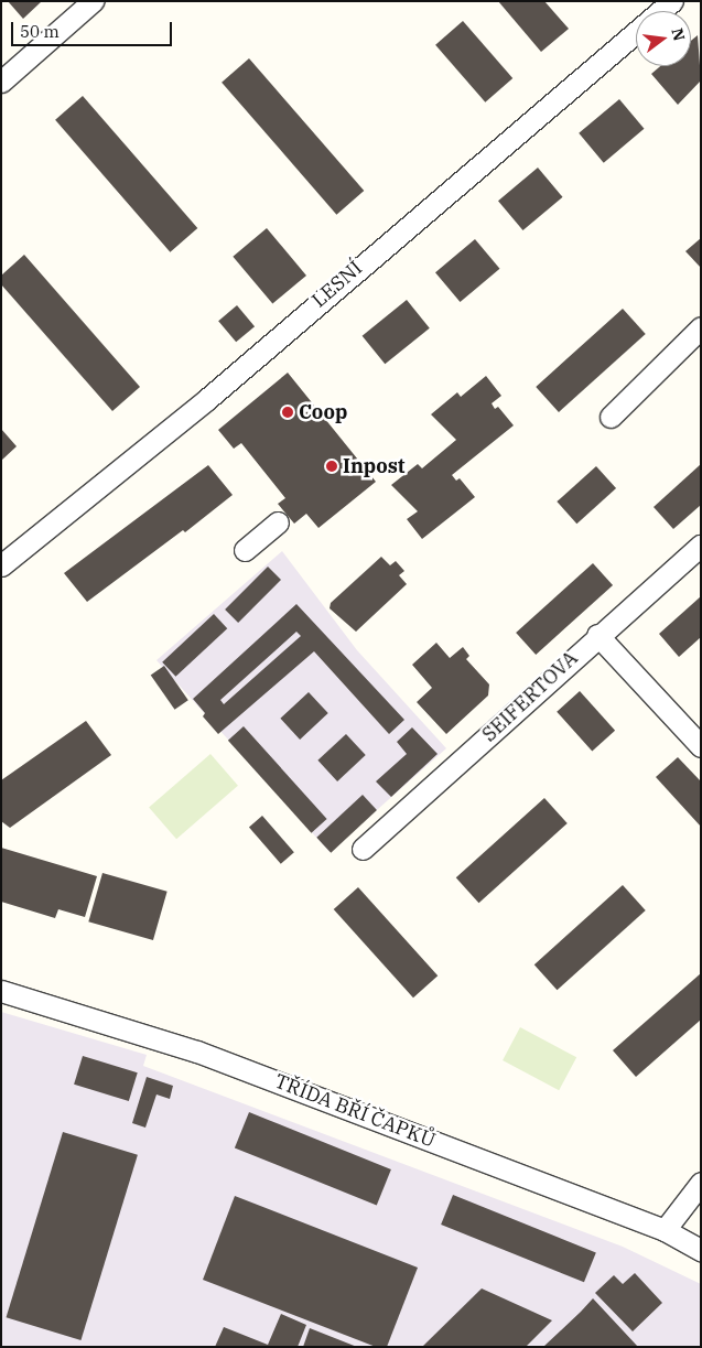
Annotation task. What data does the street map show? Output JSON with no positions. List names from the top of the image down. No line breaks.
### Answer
{"streets":{"street":["LESNÍ","SEIFERTOVA","TŘÍDA BŘÍ ČAPKŮ"]},"places":["Coop","Inpost"],"scale_bar":"50 m","north":"right"}
